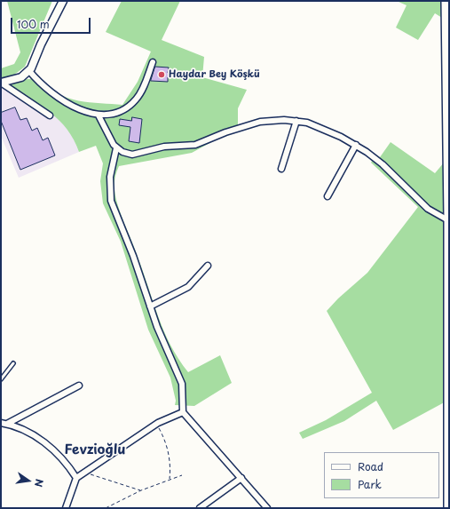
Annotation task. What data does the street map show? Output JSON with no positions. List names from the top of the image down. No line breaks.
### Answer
{"districts":["Fevzioğlu"],"places":["Haydar Bey Köşkü"],"legend":["Road","Park"],"scale_bar":"100 m","north":"right"}
